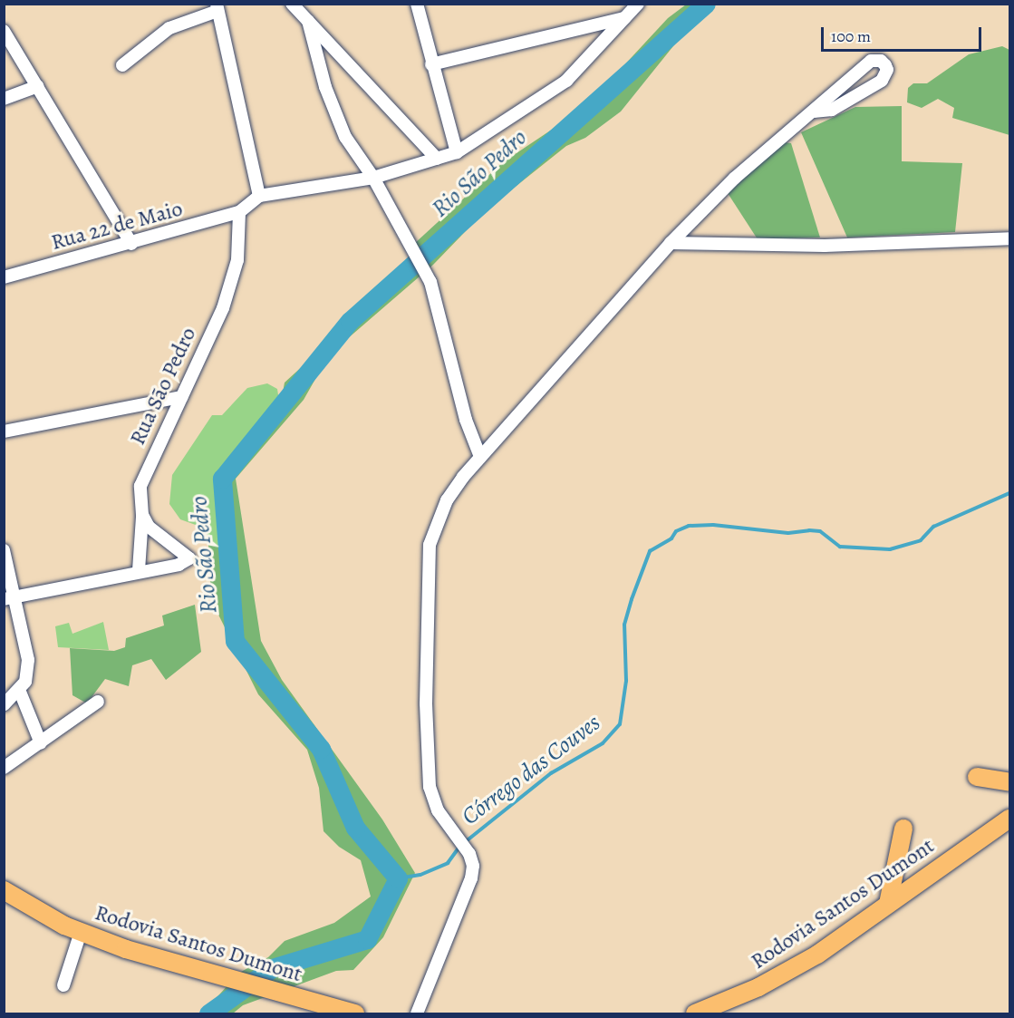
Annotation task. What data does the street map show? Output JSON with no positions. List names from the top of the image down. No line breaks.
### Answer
{"streets":{"highway":["Rodovia Santos Dumont"],"street":["Rua 22 de Maio","Rua São Pedro"]},"crossings":[["Rua 22 de Maio","Rua São Pedro"]],"water":["Rio São Pedro","Córrego das Couves"],"scale_bar":"100 m"}
